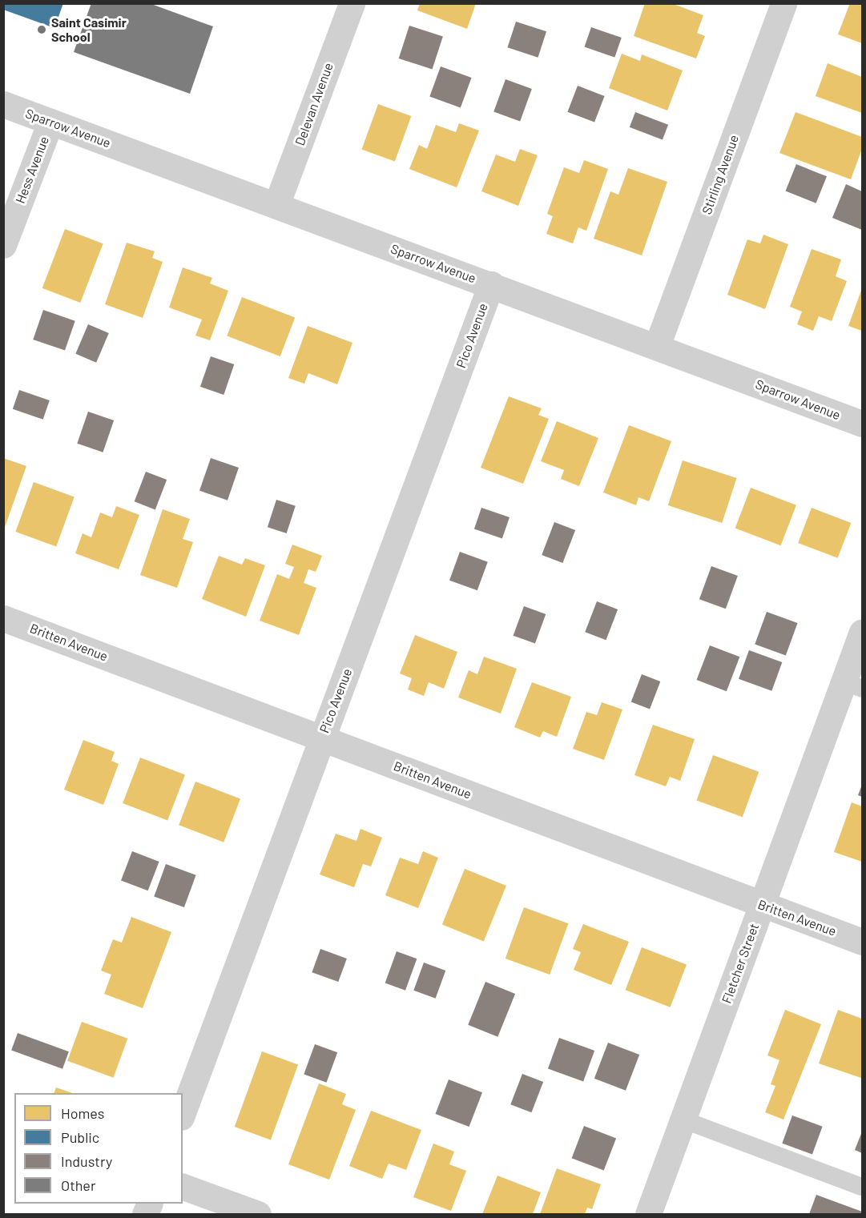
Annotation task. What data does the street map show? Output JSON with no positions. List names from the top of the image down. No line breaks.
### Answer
{"streets":{"street":["Delevan Avenue","Sparrow Avenue","Hess Avenue","Stirling Avenue","Pico Avenue","Britten Avenue","Fletcher Street"]},"crossings":[["Delevan Avenue","Sparrow Avenue"],["Sparrow Avenue","Hess Avenue"],["Sparrow Avenue","Stirling Avenue"],["Sparrow Avenue","Pico Avenue"],["Pico Avenue","Britten Avenue"],["Britten Avenue","Fletcher Street"]],"places":["Saint Casimir School"],"legend":["Homes","Public","Industry","Other"]}
